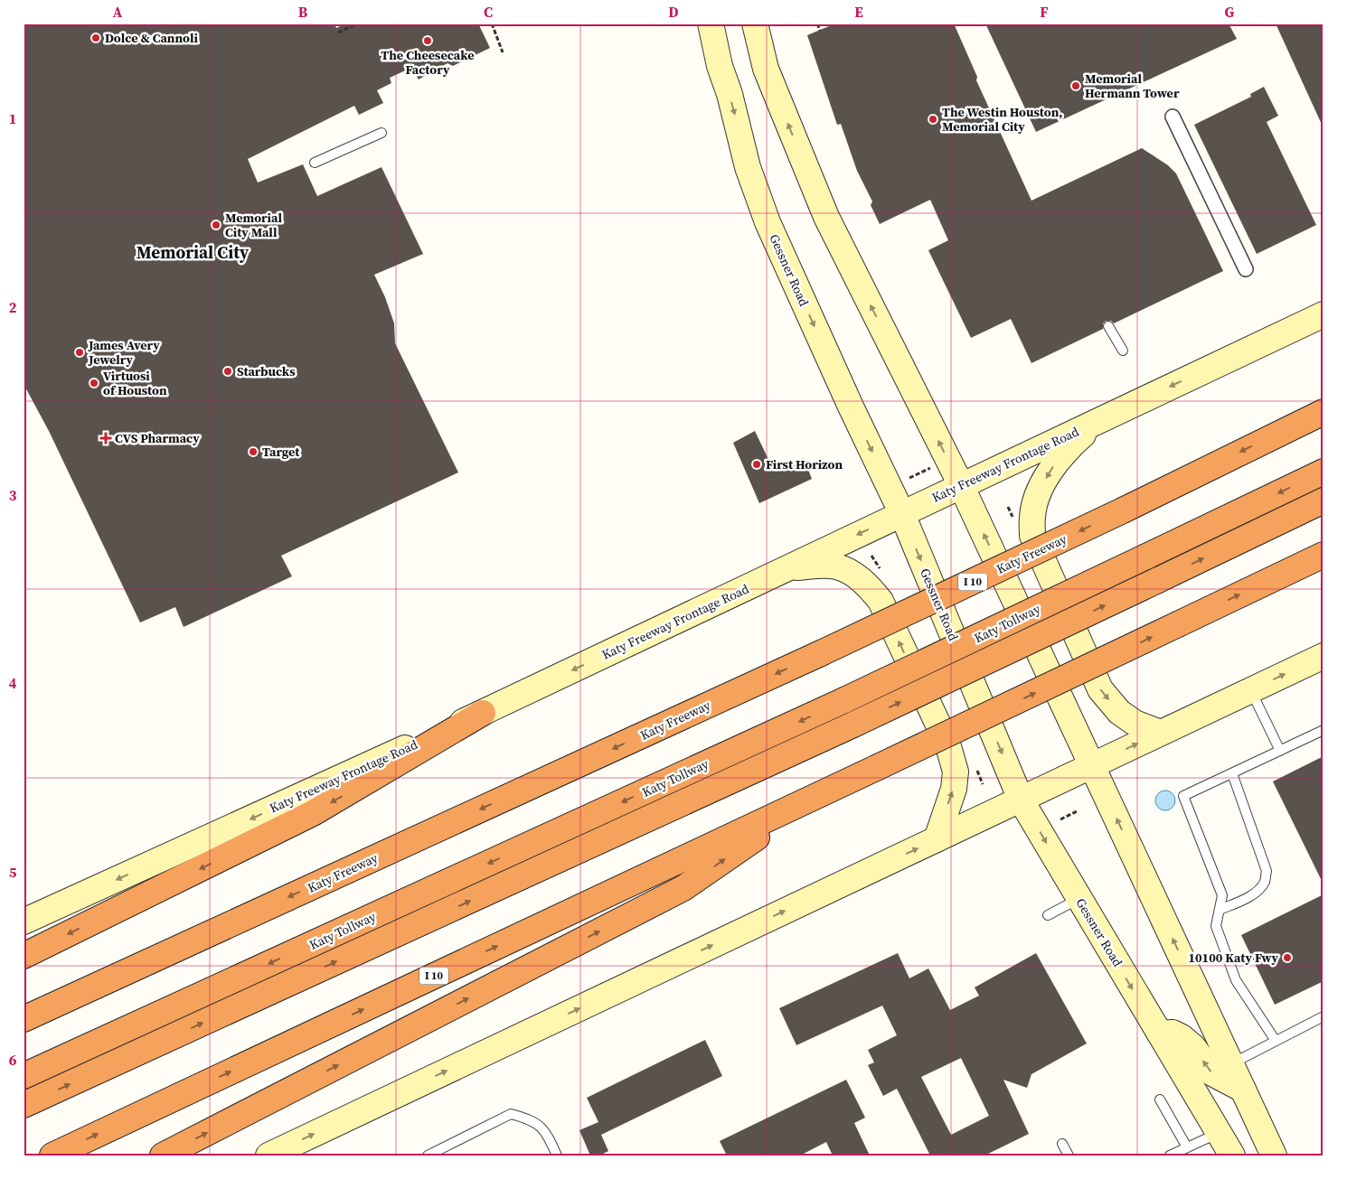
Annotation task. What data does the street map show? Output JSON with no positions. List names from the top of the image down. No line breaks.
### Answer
{"streets":{"highway":["Katy Freeway","I 10","Katy Tollway"],"main road":["Gessner Road","Katy Freeway Frontage Road"]},"crossings":[["Gessner Road","Katy Freeway Frontage Road"]],"one_way":["Katy Freeway Frontage Road"],"districts":["Memorial City"],"places":{"other":["Dolce & Cannoli","The Cheesecake Factory","Memorial Hermann Tower","The Westin Houston, Memorial City","Memorial City Mall","James Avery Jewelry","Starbucks","Virtuosi of Houston","Target","First Horizon","10100 Katy Fwy"],"health":["CVS Pharmacy"]},"grid":{"columns":["A","B","C","D","E","F","G"],"rows":["1","2","3","4","5","6"]}}
